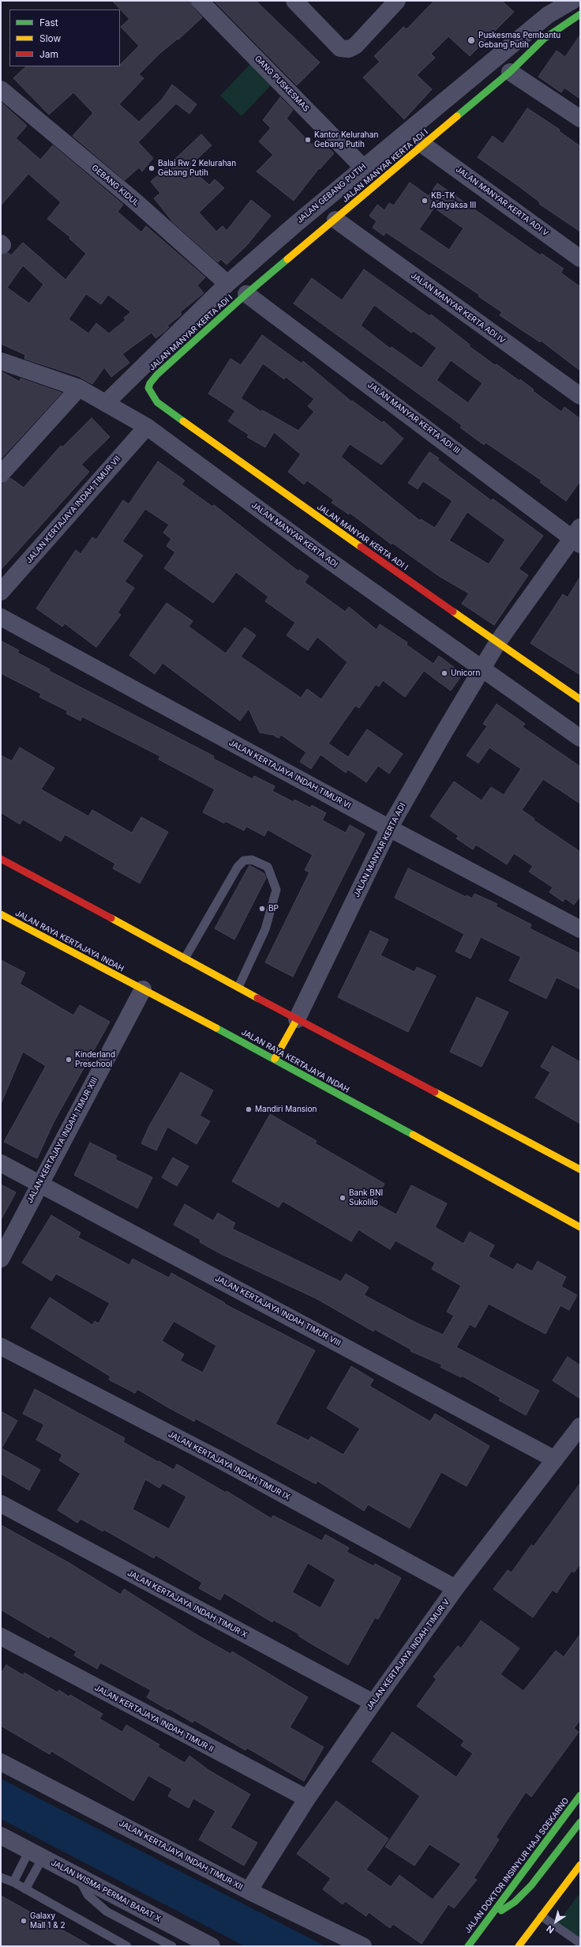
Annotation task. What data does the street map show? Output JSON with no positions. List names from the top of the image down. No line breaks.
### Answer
{"streets":{"main road":["JALAN MANYAR KERTA ADI I","JALAN MANYAR KERTA ADI","JALAN RAYA KERTAJAYA INDAH","JALAN DOKTOR INSINYUR HAJI SOEKARNO"],"street":["GANG PUSKESMAS","GEBANG KIDUL","JALAN GEBANG PUTIH","JALAN MANYAR KERTA ADI V","JALAN MANYAR KERTA ADI IV","JALAN MANYAR KERTA ADI III","JALAN KERTAJAYA INDAH TIMUR VII","JALAN KERTAJAYA INDAH TIMUR VI","JALAN KERTAJAYA INDAH TIMUR XIII","JALAN KERTAJAYA INDAH TIMUR VIII","JALAN KERTAJAYA INDAH TIMUR IX","JALAN KERTAJAYA INDAH TIMUR X","JALAN KERTAJAYA INDAH TIMUR V","JALAN KERTAJAYA INDAH TIMUR II","JALAN KERTAJAYA INDAH TIMUR XII","JALAN WISMA PERMAI BARAT X"]},"crossings":[["GANG PUSKESMAS","JALAN GEBANG PUTIH"],["JALAN MANYAR KERTA ADI I","JALAN MANYAR KERTA ADI V"],["JALAN MANYAR KERTA ADI I","JALAN MANYAR KERTA ADI IV"],["JALAN MANYAR KERTA ADI I","JALAN MANYAR KERTA ADI III"],["JALAN MANYAR KERTA ADI I","JALAN MANYAR KERTA ADI"],["GEBANG KIDUL","JALAN GEBANG PUTIH"],["JALAN GEBANG PUTIH","JALAN MANYAR KERTA ADI"],["JALAN MANYAR KERTA ADI III","JALAN MANYAR KERTA ADI"],["JALAN KERTAJAYA INDAH TIMUR VII","JALAN MANYAR KERTA ADI"],["JALAN MANYAR KERTA ADI","JALAN KERTAJAYA INDAH TIMUR VI"],["JALAN RAYA KERTAJAYA INDAH","JALAN KERTAJAYA INDAH TIMUR XIII"],["JALAN KERTAJAYA INDAH TIMUR XIII","JALAN KERTAJAYA INDAH TIMUR VIII"],["JALAN KERTAJAYA INDAH TIMUR VIII","JALAN KERTAJAYA INDAH TIMUR V"],["JALAN KERTAJAYA INDAH TIMUR IX","JALAN KERTAJAYA INDAH TIMUR V"],["JALAN KERTAJAYA INDAH TIMUR X","JALAN KERTAJAYA INDAH TIMUR V"],["JALAN KERTAJAYA INDAH TIMUR V","JALAN KERTAJAYA INDAH TIMUR II"],["JALAN KERTAJAYA INDAH TIMUR V","JALAN KERTAJAYA INDAH TIMUR XII"]],"places":["Puskesmas Pembantu Gebang Putih","Kantor Kelurahan Gebang Putih","Balai Rw 2 Kelurahan Gebang Putih","KB-TK Adhyaksa III","Unicorn","BP","Kinderland Preschool","Mandiri Mansion","Bank BNI Sukolilo","Galaxy Mall 1 & 2"],"legend":["Fast","Slow","Jam"],"north":"bottom left"}
